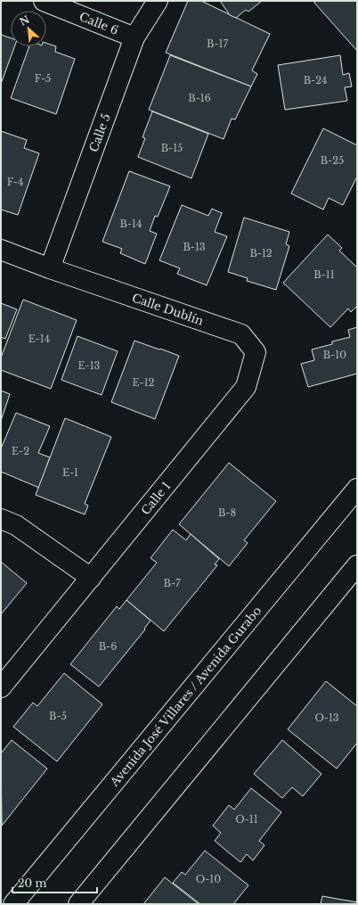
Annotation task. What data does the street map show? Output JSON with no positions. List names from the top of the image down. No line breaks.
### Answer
{"streets":{"street":["Calle 6","Calle 5","Calle Dublín","Calle 1","Avenida José Villares / Avenida Gurabo"]},"crossings":[["Calle 6","Calle 5"],["Calle 5","Calle Dublín"],["Calle Dublín","Calle 1"]],"house_numbers":["B-17","F-5","B-24","B-16","B-15","B-25","F-4","B-14","B-13","B-12","B-11","E-14","B-10","E-13","E-12","E-2","E-1","B-8","B-7","B-6","B-5","O-13","O-11","O-10"],"scale_bar":"20 m","north":"top left"}
